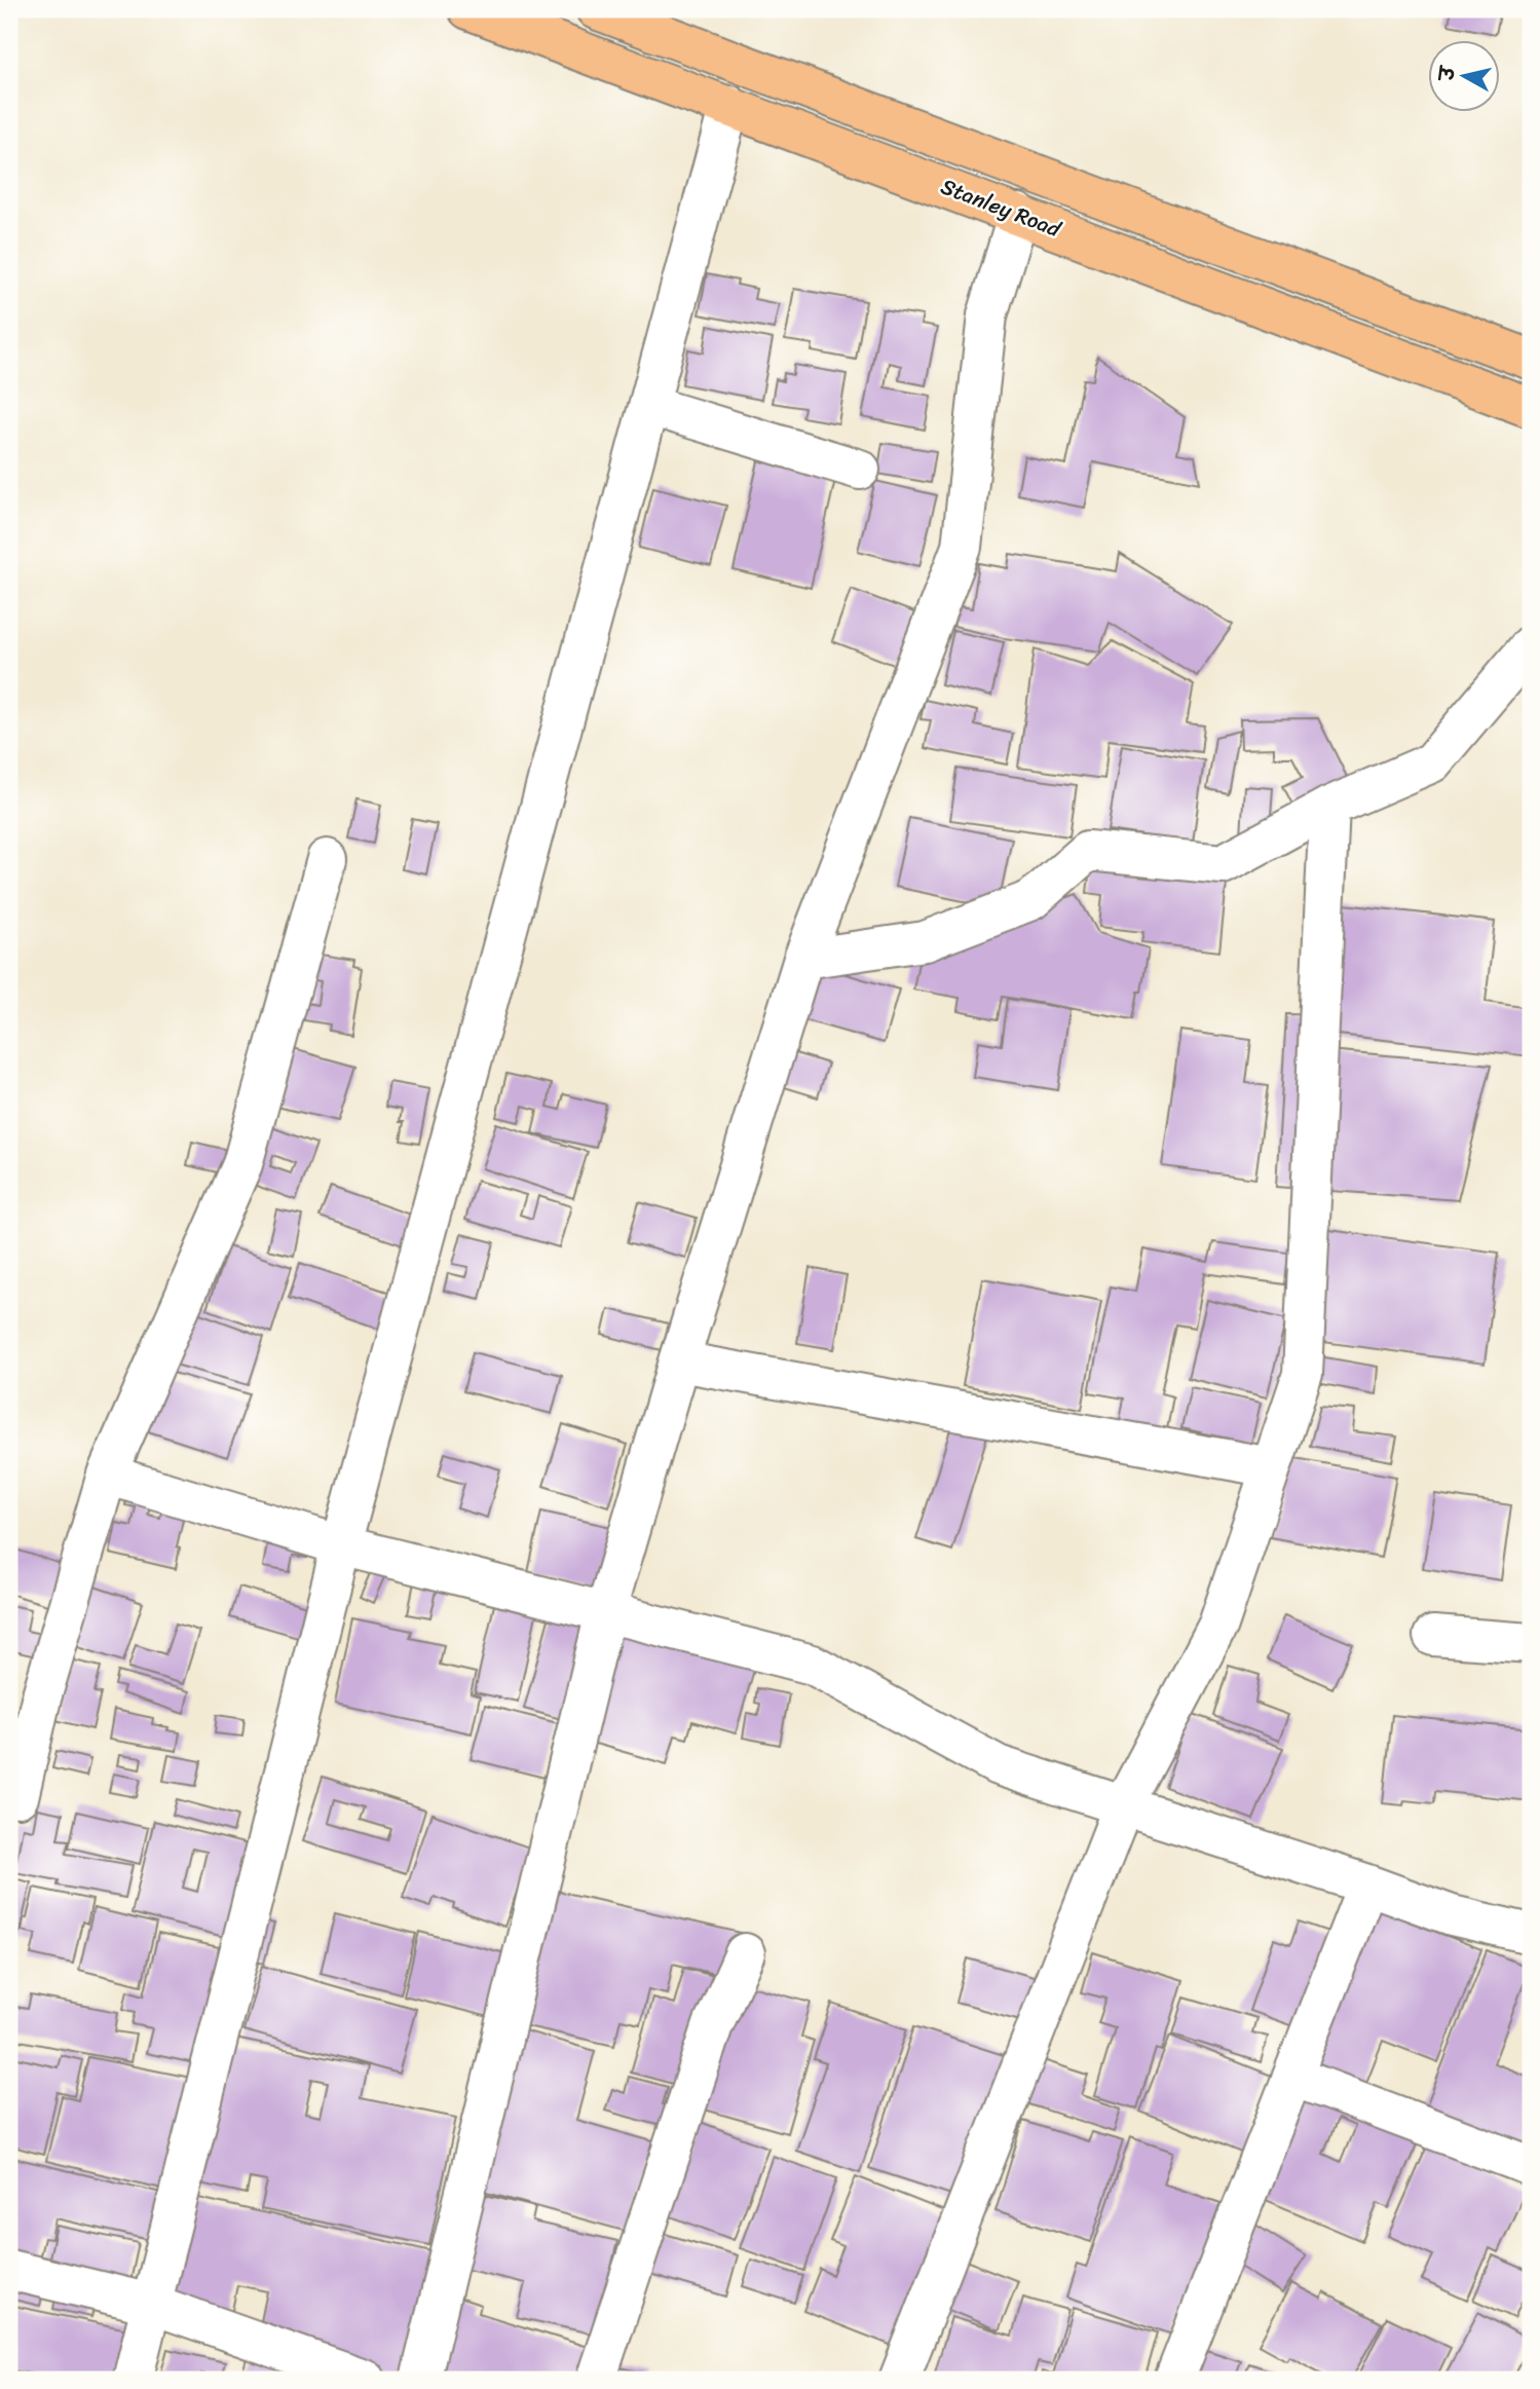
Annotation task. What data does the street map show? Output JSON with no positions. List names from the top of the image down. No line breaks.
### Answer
{"streets":{"main road":["Stanley Road"]},"north":"left"}
